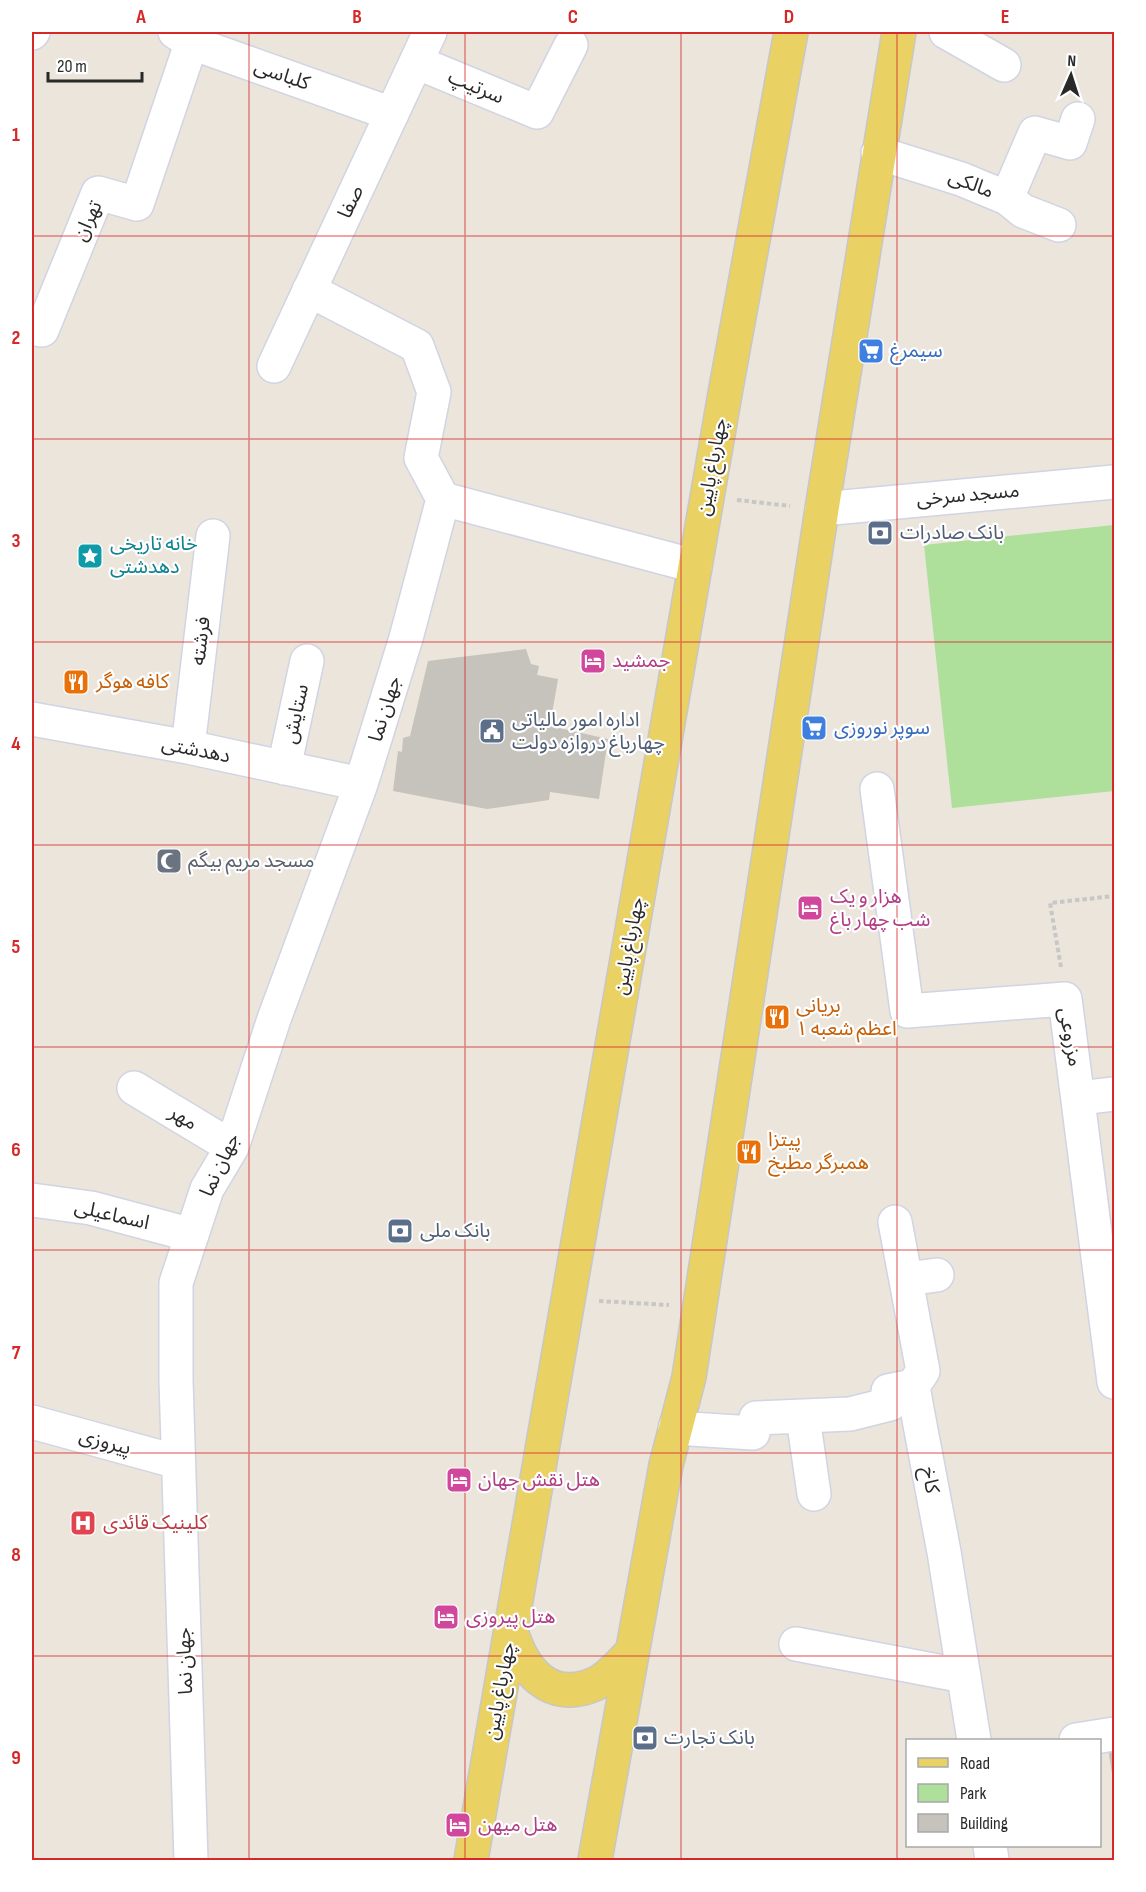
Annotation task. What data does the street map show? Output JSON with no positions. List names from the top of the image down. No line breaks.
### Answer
{"streets":{"main road":["چهارباغ پایین"],"street":["کلباسی","سرتیپ","مالکی","صفا","تهران","مسجد سرخی","فرشته","جهان نما","ستایش","دهدشتی","مزروعی","مهر","اسماعیلی","پیروزی","کاخ"]},"crossings":[["کلباسی","صفا"],["کلباسی","تهران"],["فرشته","دهدشتی"],["جهان نما","دهدشتی"],["جهان نما","مهر"],["جهان نما","اسماعیلی"],["جهان نما","پیروزی"],["ستایش","دهدشتی"]],"places":{"supermarket":["سیمرغ","سوپر نوروزی"],"bank":["بانک صادرات","بانک ملی","بانک تجارت"],"place":["خانه تاریخی دهدشتی"],"hotel":["جمشيد","هزار و یک شب چهار باغ","هتل نقش جهان","هتل پیروزی","هتل میهن"],"restaurant":["کافه هوگر","بریانی اعظم شعبه ۱","پیتزا همبرگر مطبخ"],"public building":["اداره امور مالیاتی چهارباغ دروازه دولت"],"mosque":["مسجد مریم بیگم"],"hospital":["کلینیک قائدی"]},"legend":["Road","Park","Building"],"scale_bar":"20 m","north":"top","grid":{"columns":["A","B","C","D","E"],"rows":["1","2","3","4","5","6","7","8","9"]}}
